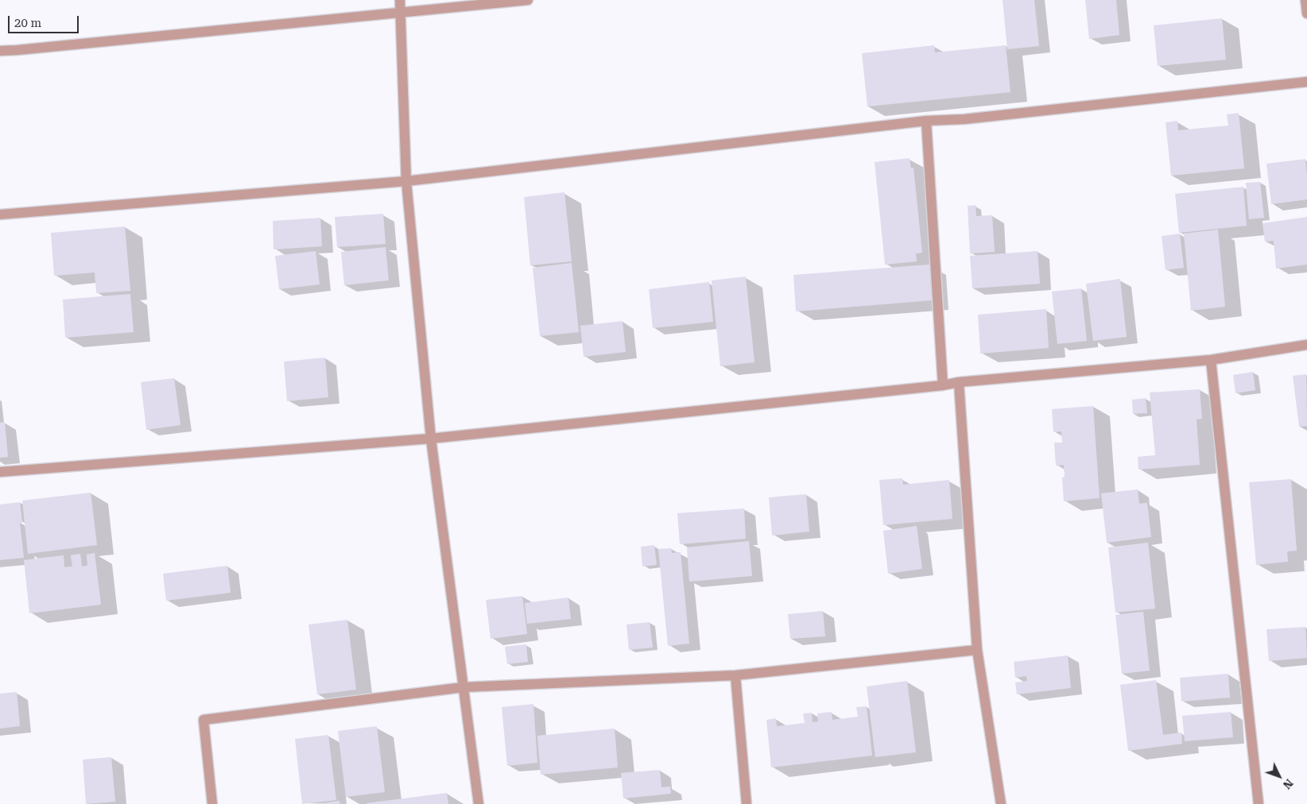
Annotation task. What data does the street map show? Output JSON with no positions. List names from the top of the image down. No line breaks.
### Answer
{"scale_bar":"20 m","north":"bottom right"}
